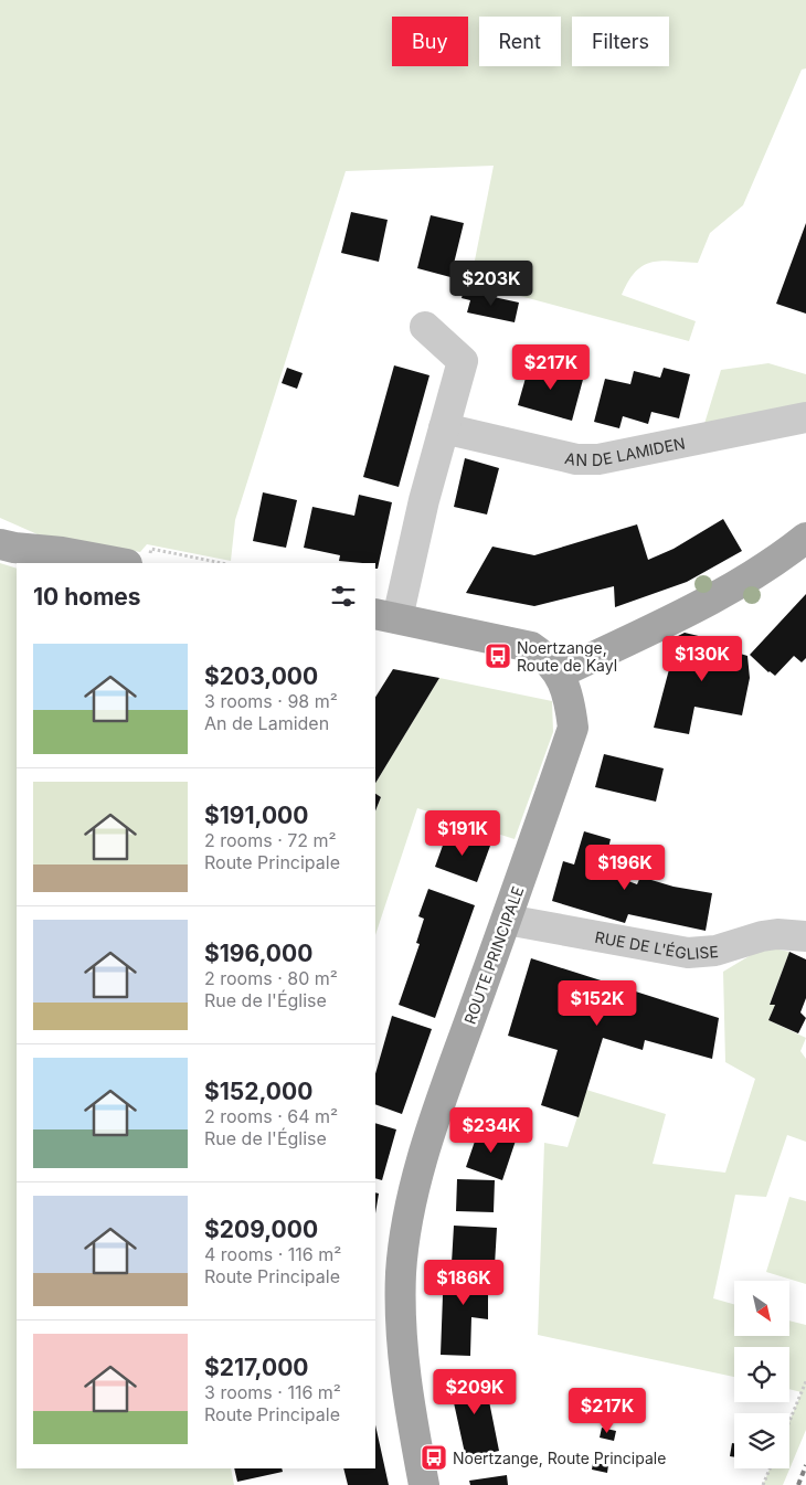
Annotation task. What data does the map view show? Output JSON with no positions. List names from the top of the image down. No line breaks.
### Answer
{"streets":{"main road":["ROUTE PRINCIPALE"],"street":["AN DE LAMIDEN","RUE DE L'ÉGLISE"]},"crossings":[["RUE DE L'ÉGLISE","ROUTE PRINCIPALE"]],"places":{"bus stop":["Noertzange, Route de Kayl","Noertzange, Route Principale"]},"north":"bottom right","page":{"chip":["Buy","Rent","Filters"],"price":["$203K","$217K","$130K","$191K","$196K","$152K","$234K","$186K","$209K","$217K"],"heading":"10 homes","list":[{"name":"$203,000","note":"3 rooms · 98 m² · An de Lamiden"},{"name":"$191,000","note":"2 rooms · 72 m² · Route Principale"},{"name":"$196,000","note":"2 rooms · 80 m² · Rue de l'Église"},{"name":"$152,000","note":"2 rooms · 64 m² · Rue de l'Église"},{"name":"$209,000","note":"4 rooms · 116 m² · Route Principale"},{"name":"$217,000","note":"3 rooms · 116 m² · Route Principale"}]}}
